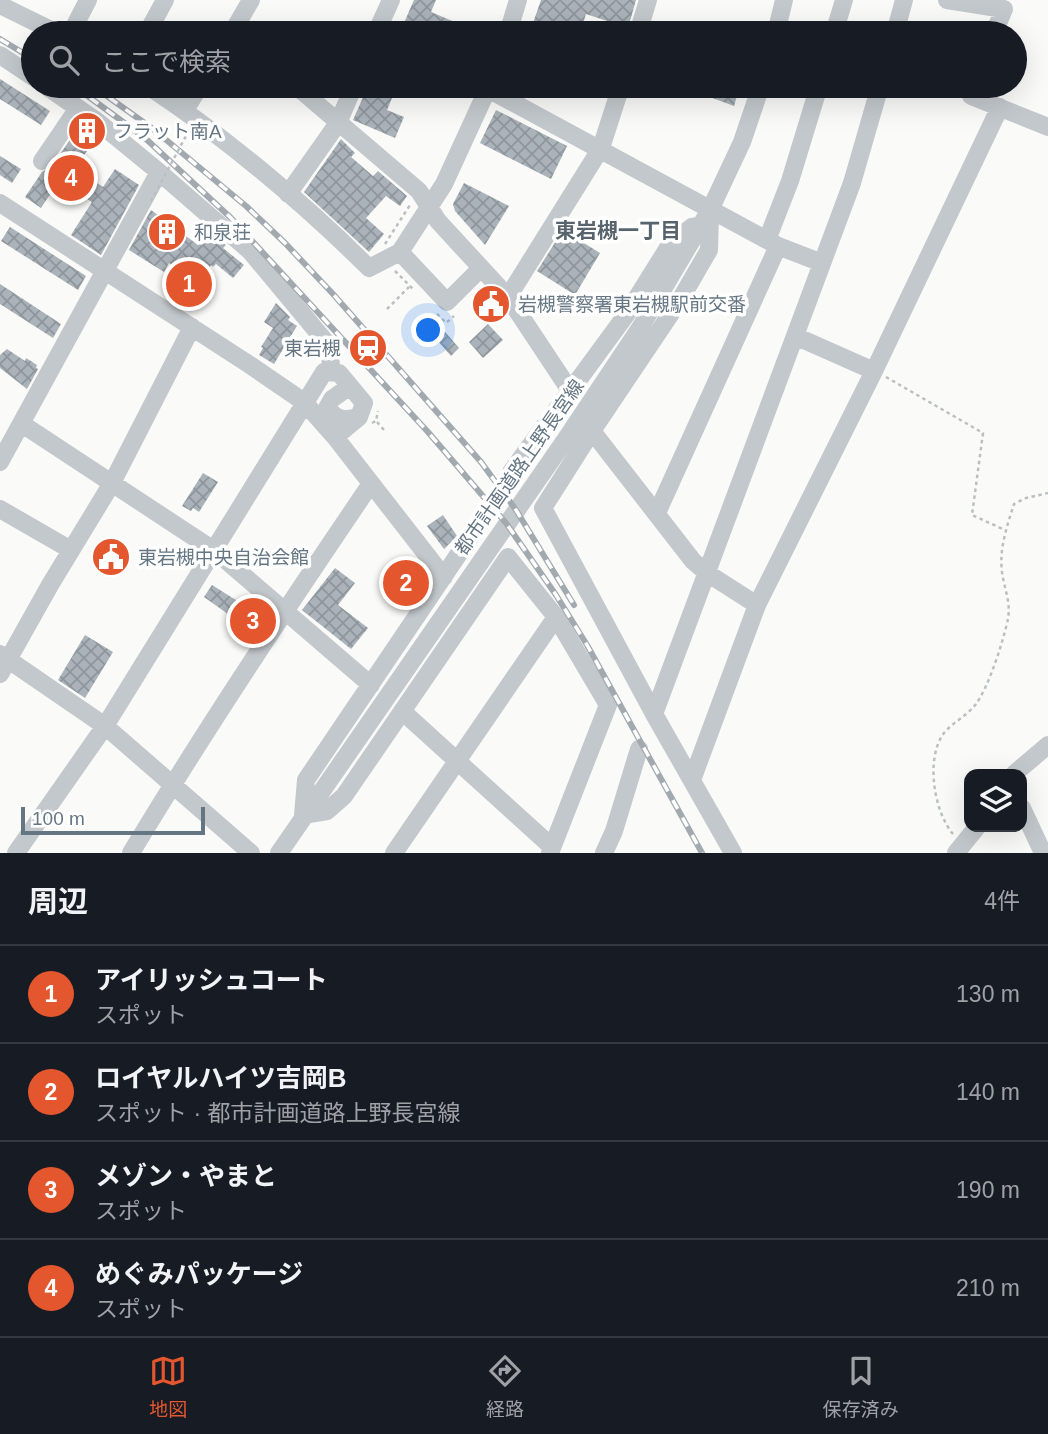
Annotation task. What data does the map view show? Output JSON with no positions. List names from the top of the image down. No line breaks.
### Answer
{"streets":{"street":["都市計画道路上野長宮線"]},"districts":["東岩槻一丁目"],"places":{"building":["フラット南A","和泉荘"],"public building":["岩槻警察署東岩槻駅前交番","東岩槻中央自治会館"],"station":["東岩槻"]},"scale_bar":"100 m","page":{"search":"ここで検索","pins":["4","1","2","3"],"scale":"100 m","heading":["周辺","4件"],"list":[{"mark":"1","name":"アイリッシュコート","note":"スポット","value":"130 m"},{"mark":"2","name":"ロイヤルハイツ吉岡B","note":"スポット · 都市計画道路上野長宮線","value":"140 m"},{"mark":"3","name":"メゾン・やまと","note":"スポット","value":"190 m"},{"mark":"4","name":"めぐみパッケージ","note":"スポット","value":"210 m"}],"nav":["地図","経路","保存済み"]}}
